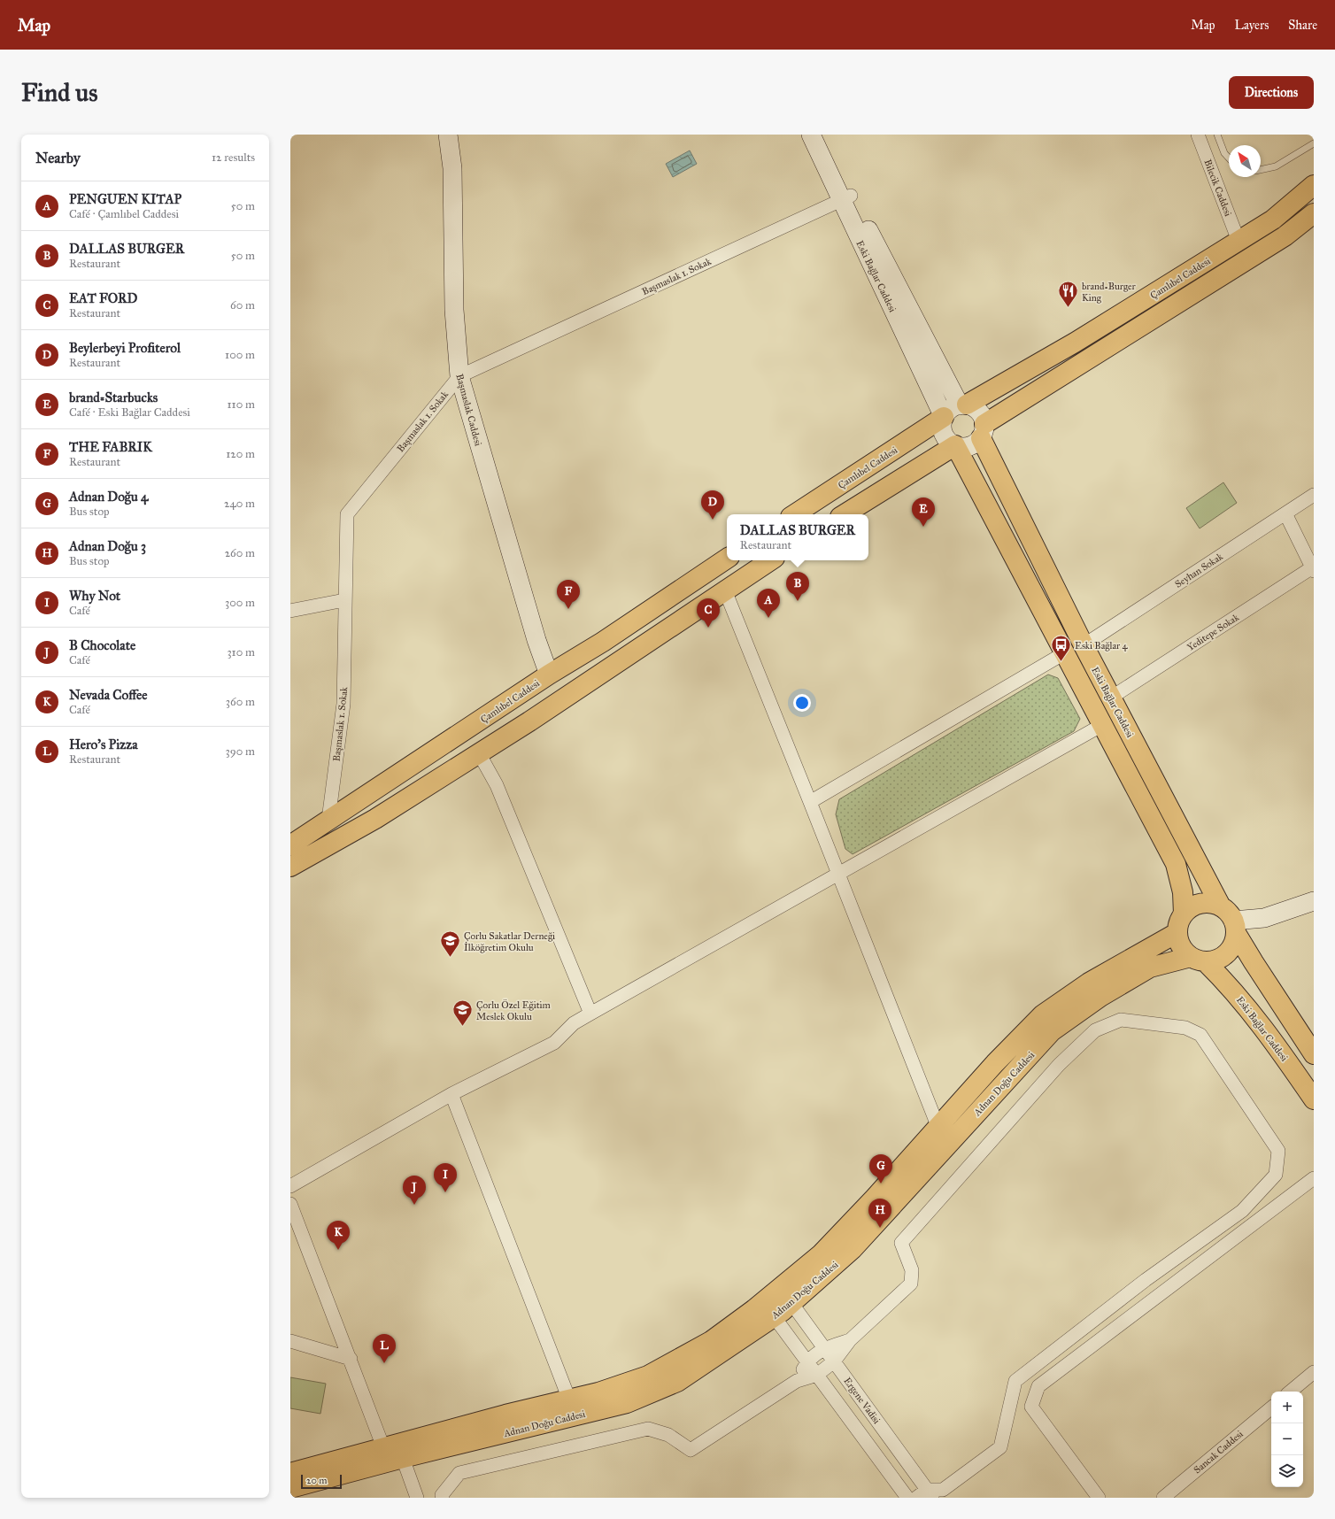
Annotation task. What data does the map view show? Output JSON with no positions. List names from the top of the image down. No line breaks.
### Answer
{"streets":{"main road":["Eski Bağlar Caddesi","Çamlıbel Caddesi","Adnan Doğu Caddesi"],"street":["Bilecik Caddesi","Başmaslak 1. Sokak","Başmaslak Caddesi","Seyhan Sokak","Yeditepe Sokak","Ergene Vadisi","Sancak Caddesi"]},"crossings":[["Bilecik Caddesi","Çamlıbel Caddesi"],["Başmaslak 1. Sokak","Eski Bağlar Caddesi"],["Başmaslak 1. Sokak","Çamlıbel Caddesi"],["Başmaslak 1. Sokak","Başmaslak Caddesi"],["Eski Bağlar Caddesi","Çamlıbel Caddesi"],["Eski Bağlar Caddesi","Seyhan Sokak"],["Eski Bağlar Caddesi","Yeditepe Sokak"],["Eski Bağlar Caddesi","Adnan Doğu Caddesi"],["Çamlıbel Caddesi","Başmaslak Caddesi"],["Adnan Doğu Caddesi","Ergene Vadisi"]],"places":{"restaurant":["brand=Burger King"],"bus stop":["Eski Bağlar 4"],"school or university":["Çorlu Sakatlar Derneği İlköğretim Okulu","Çorlu Özel Eğitim Meslek Okulu"]},"scale_bar":"20 m","north":"top left","page":{"header":"Map","nav":["Map","Layers","Share"],"buttons":"Directions","title":"Find us","heading":["Nearby","12 results"],"list":[{"mark":"A","name":"PENGUEN KITAP","note":"Café · Çamlıbel Caddesi","value":"50 m"},{"mark":"B","name":"DALLAS BURGER","note":"Restaurant","value":"50 m"},{"mark":"C","name":"EAT FORD","note":"Restaurant","value":"60 m"},{"mark":"D","name":"Beylerbeyi Profiterol","note":"Restaurant","value":"100 m"},{"mark":"E","name":"brand=Starbucks","note":"Café · Eski Bağlar Caddesi","value":"110 m"},{"mark":"F","name":"THE FABRIK","note":"Restaurant","value":"120 m"},{"mark":"G","name":"Adnan Doğu 4","note":"Bus stop","value":"240 m"},{"mark":"H","name":"Adnan Doğu 3","note":"Bus stop","value":"260 m"},{"mark":"I","name":"Why Not","note":"Café","value":"300 m"},{"mark":"J","name":"B Chocolate","note":"Café","value":"310 m"},{"mark":"K","name":"Nevada Coffee","note":"Café","value":"360 m"},{"mark":"L","name":"Hero's Pizza","note":"Restaurant","value":"390 m"}],"pins":["D","E","B","F","A","C","G","I","J","H","K","L"],"popup":["DALLAS BURGER","Restaurant"],"map_buttons":["+","−"],"scale":"20 m"}}
